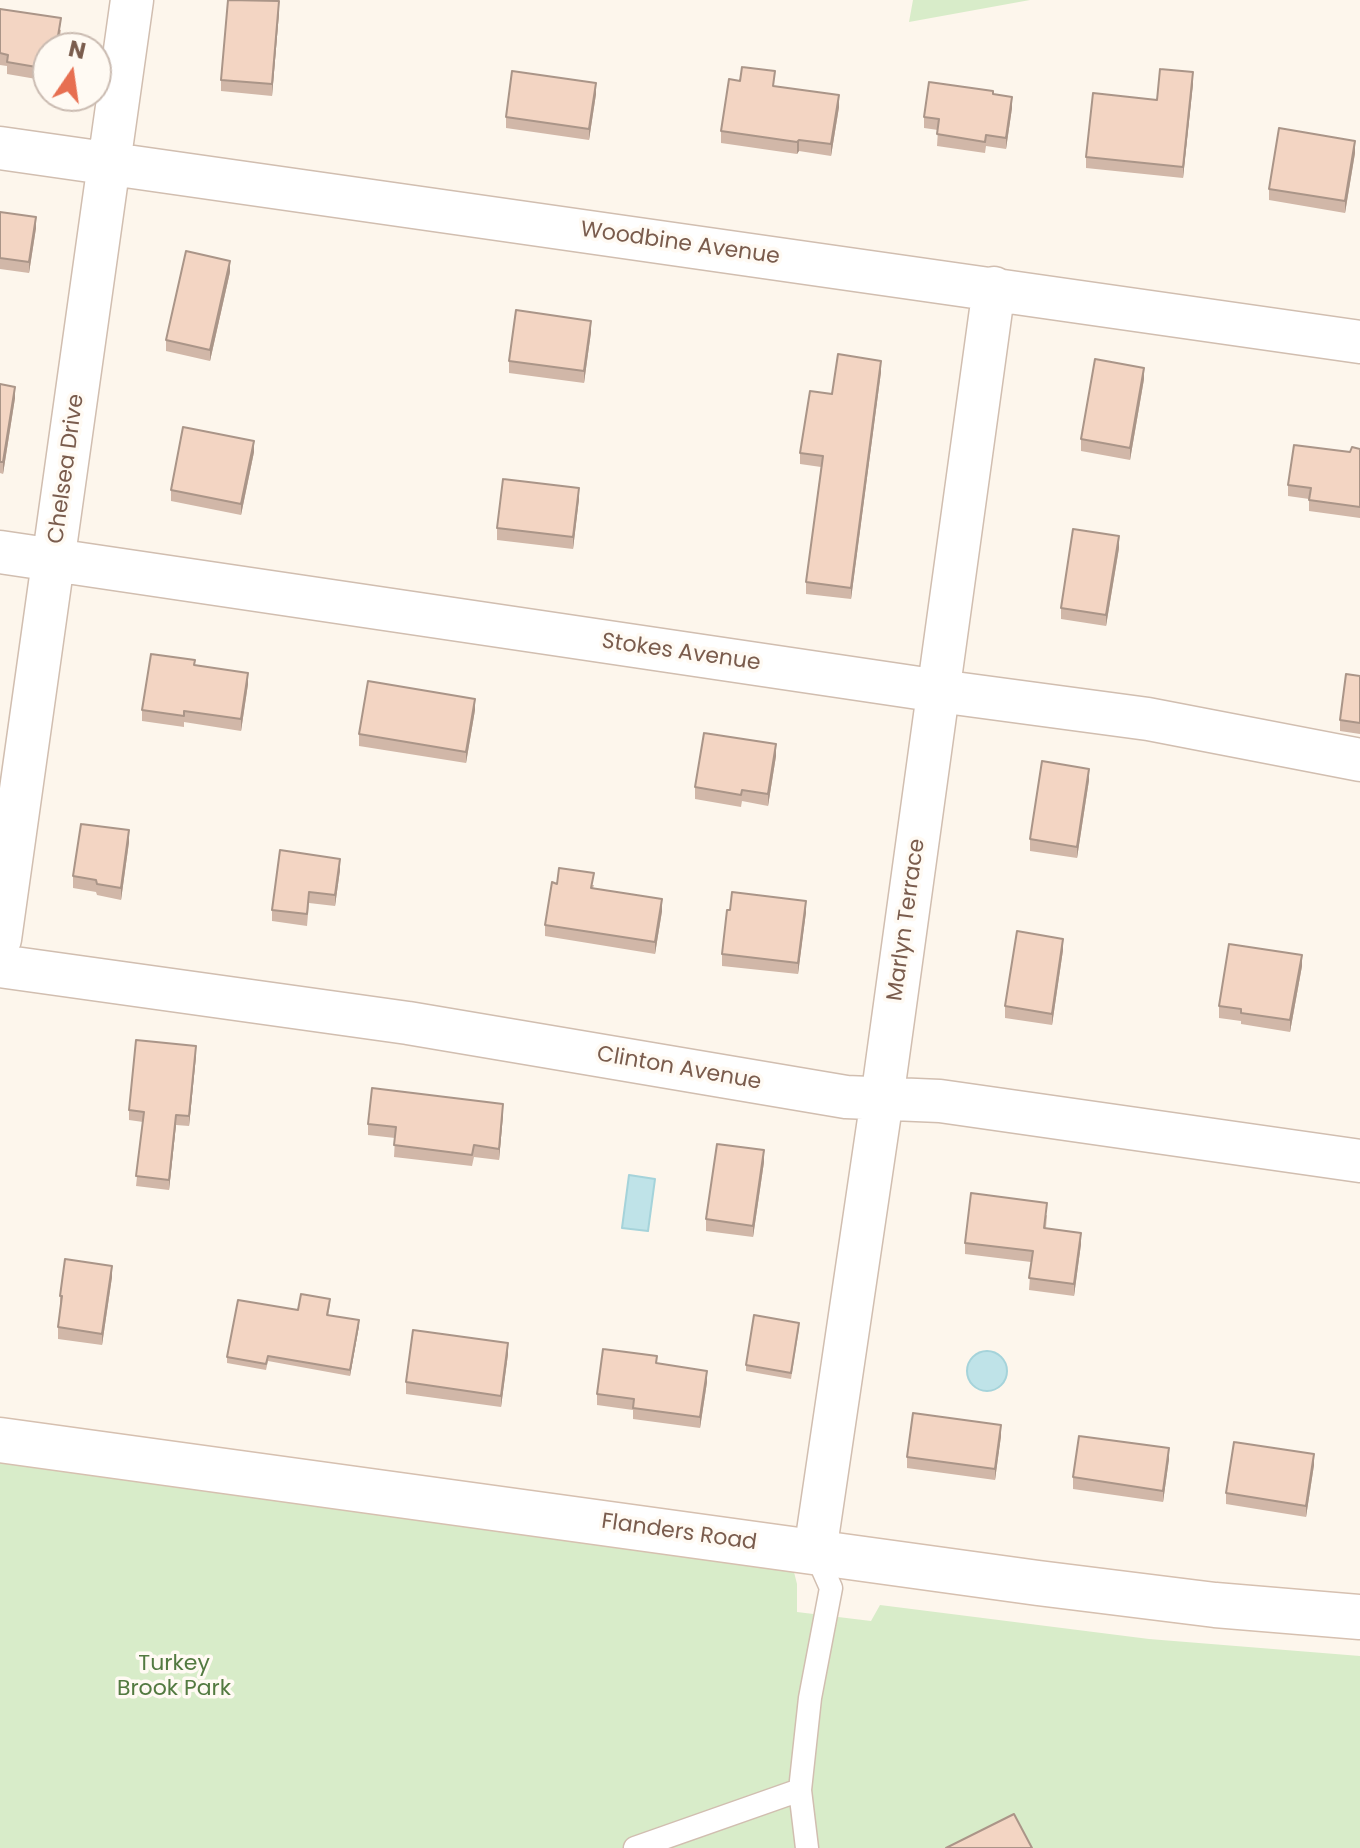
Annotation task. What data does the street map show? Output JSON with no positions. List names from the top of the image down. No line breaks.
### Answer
{"streets":{"main road":["Flanders Road"],"street":["Woodbine Avenue","Chelsea Drive","Stokes Avenue","Marlyn Terrace","Clinton Avenue"]},"crossings":[["Woodbine Avenue","Chelsea Drive"],["Woodbine Avenue","Marlyn Terrace"],["Chelsea Drive","Stokes Avenue"],["Stokes Avenue","Marlyn Terrace"],["Marlyn Terrace","Clinton Avenue"],["Marlyn Terrace","Flanders Road"]],"parks":["Turkey Brook Park"],"north":"top"}
